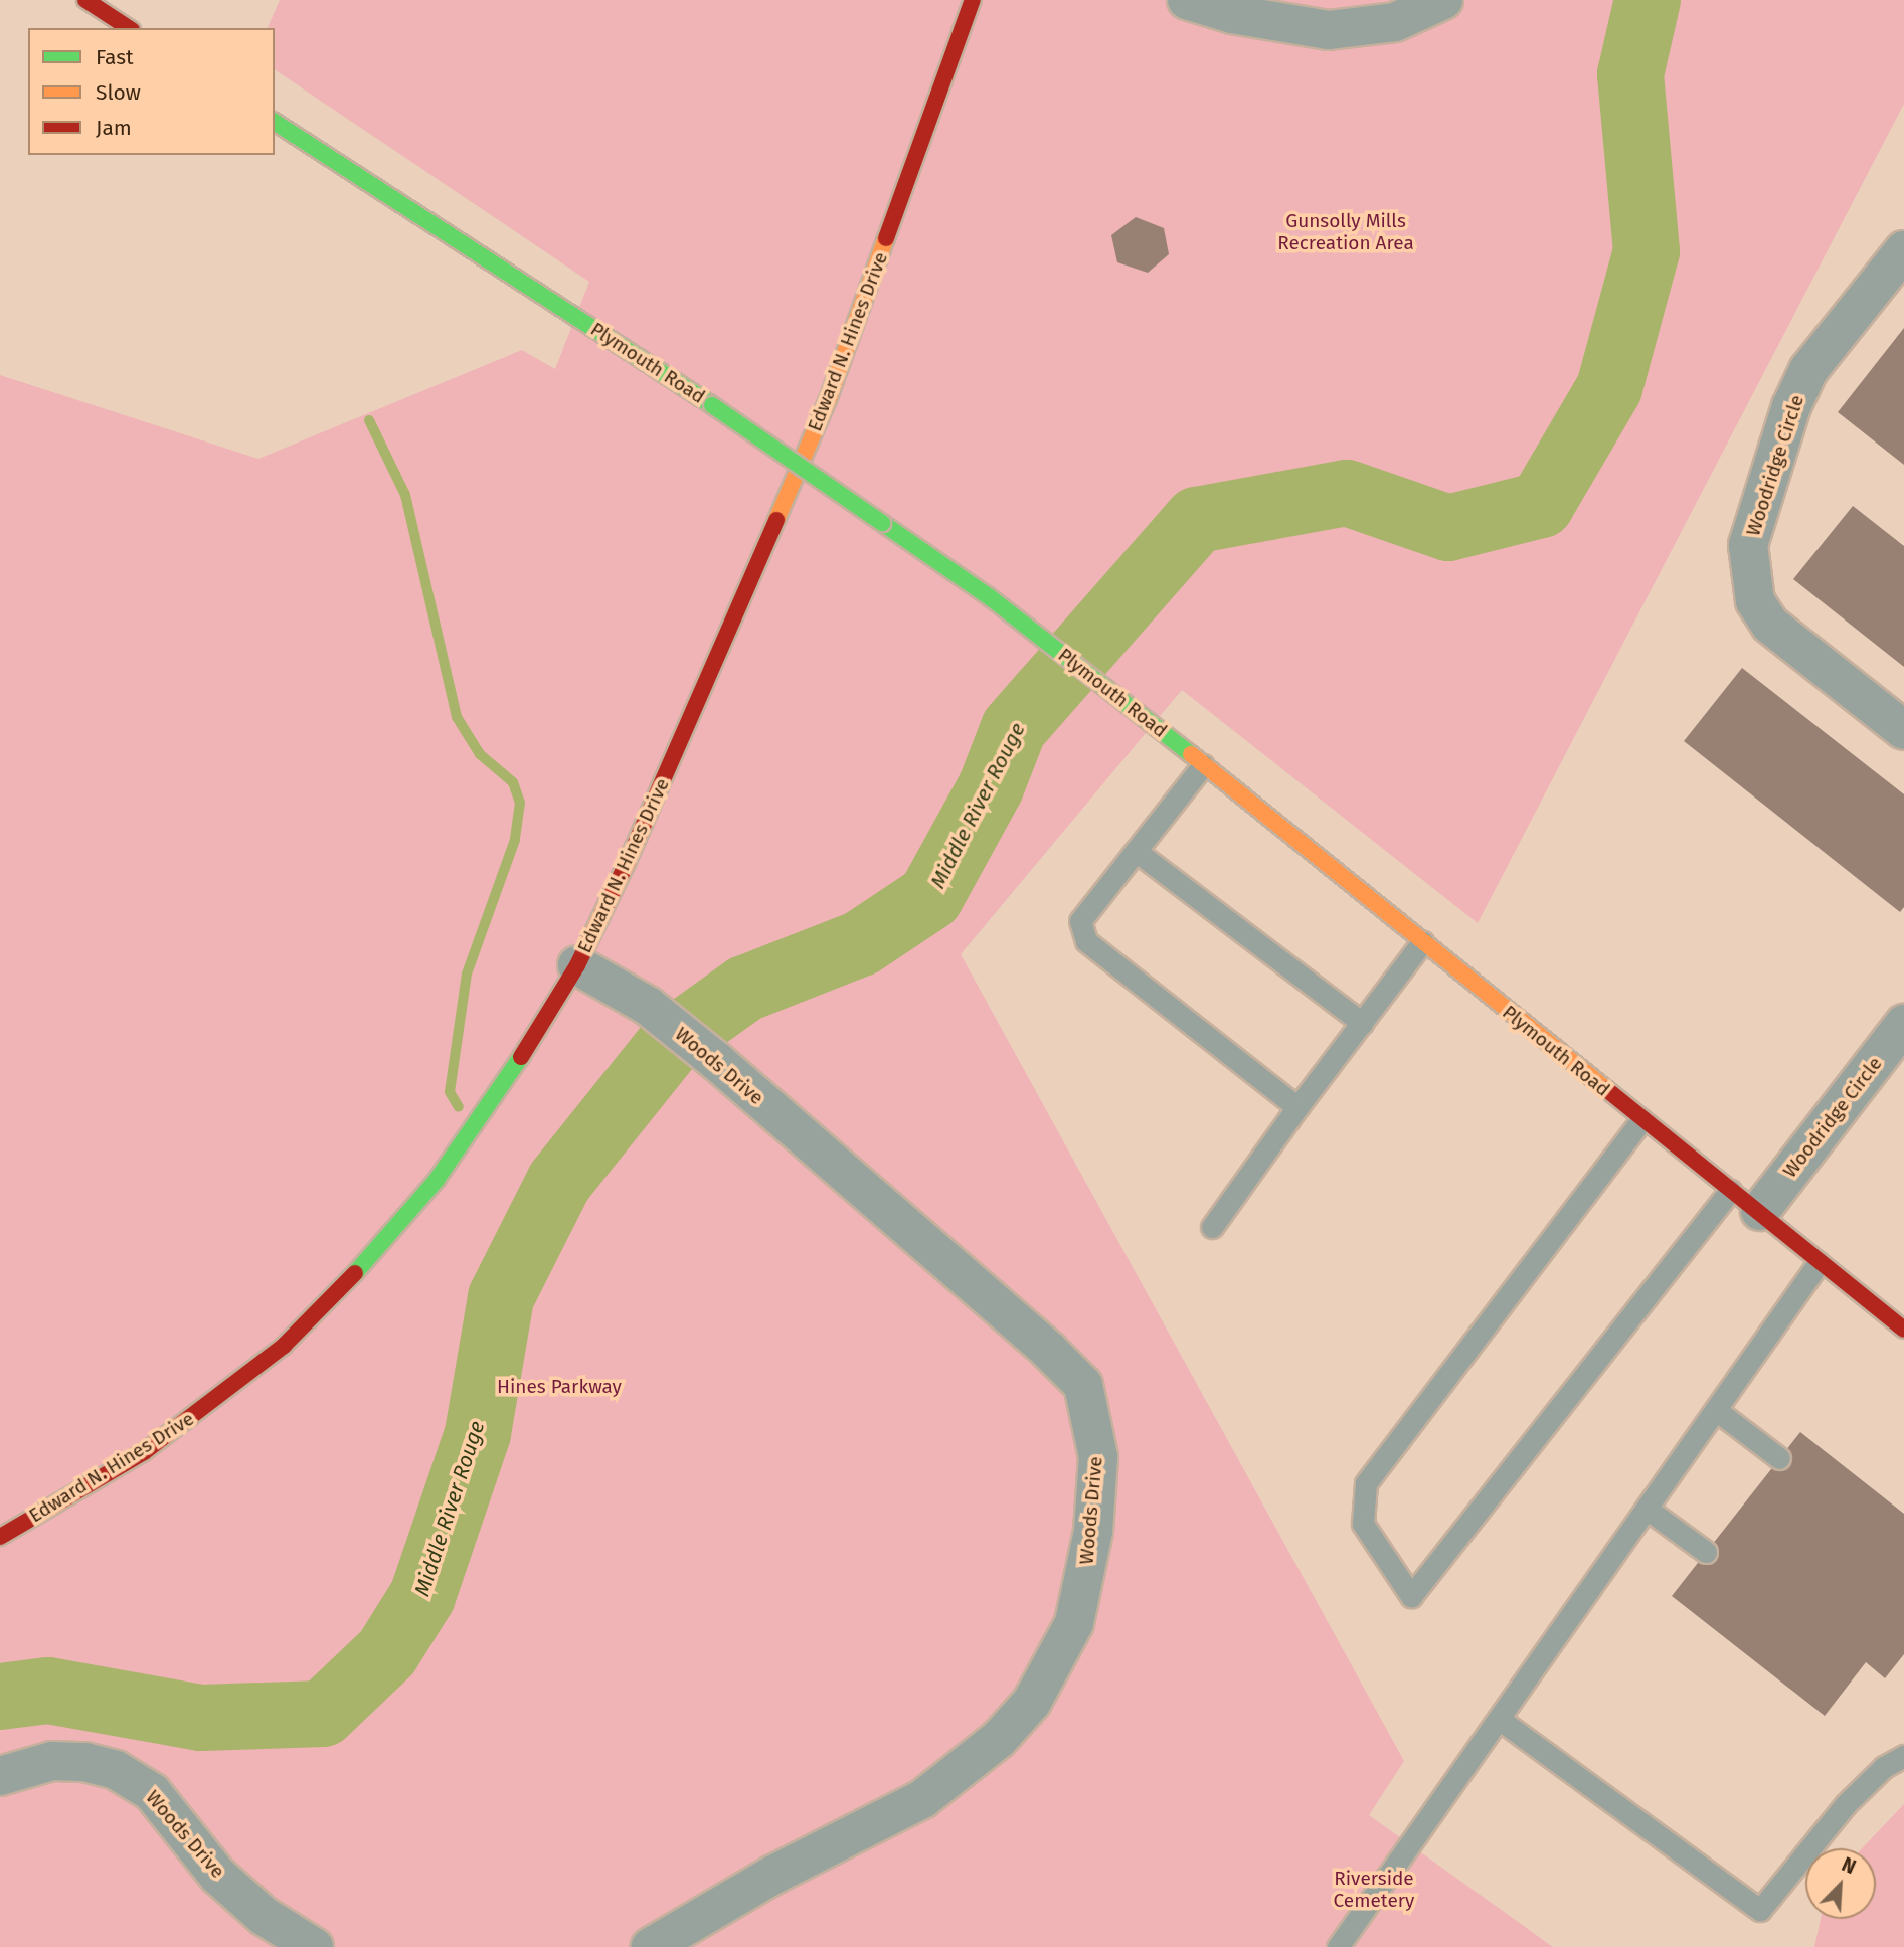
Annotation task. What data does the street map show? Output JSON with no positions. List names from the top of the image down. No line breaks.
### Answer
{"streets":{"main road":["Edward N. Hines Drive","Plymouth Road"],"street":["Woodridge Circle","Woods Drive"]},"crossings":[["Edward N. Hines Drive","Woods Drive"],["Plymouth Road","Woodridge Circle"]],"water":["Middle River Rouge"],"parks":["Gunsolly Mills Recreation Area","Hines Parkway","Riverside Cemetery"],"legend":["Fast","Slow","Jam"],"north":"top right"}
